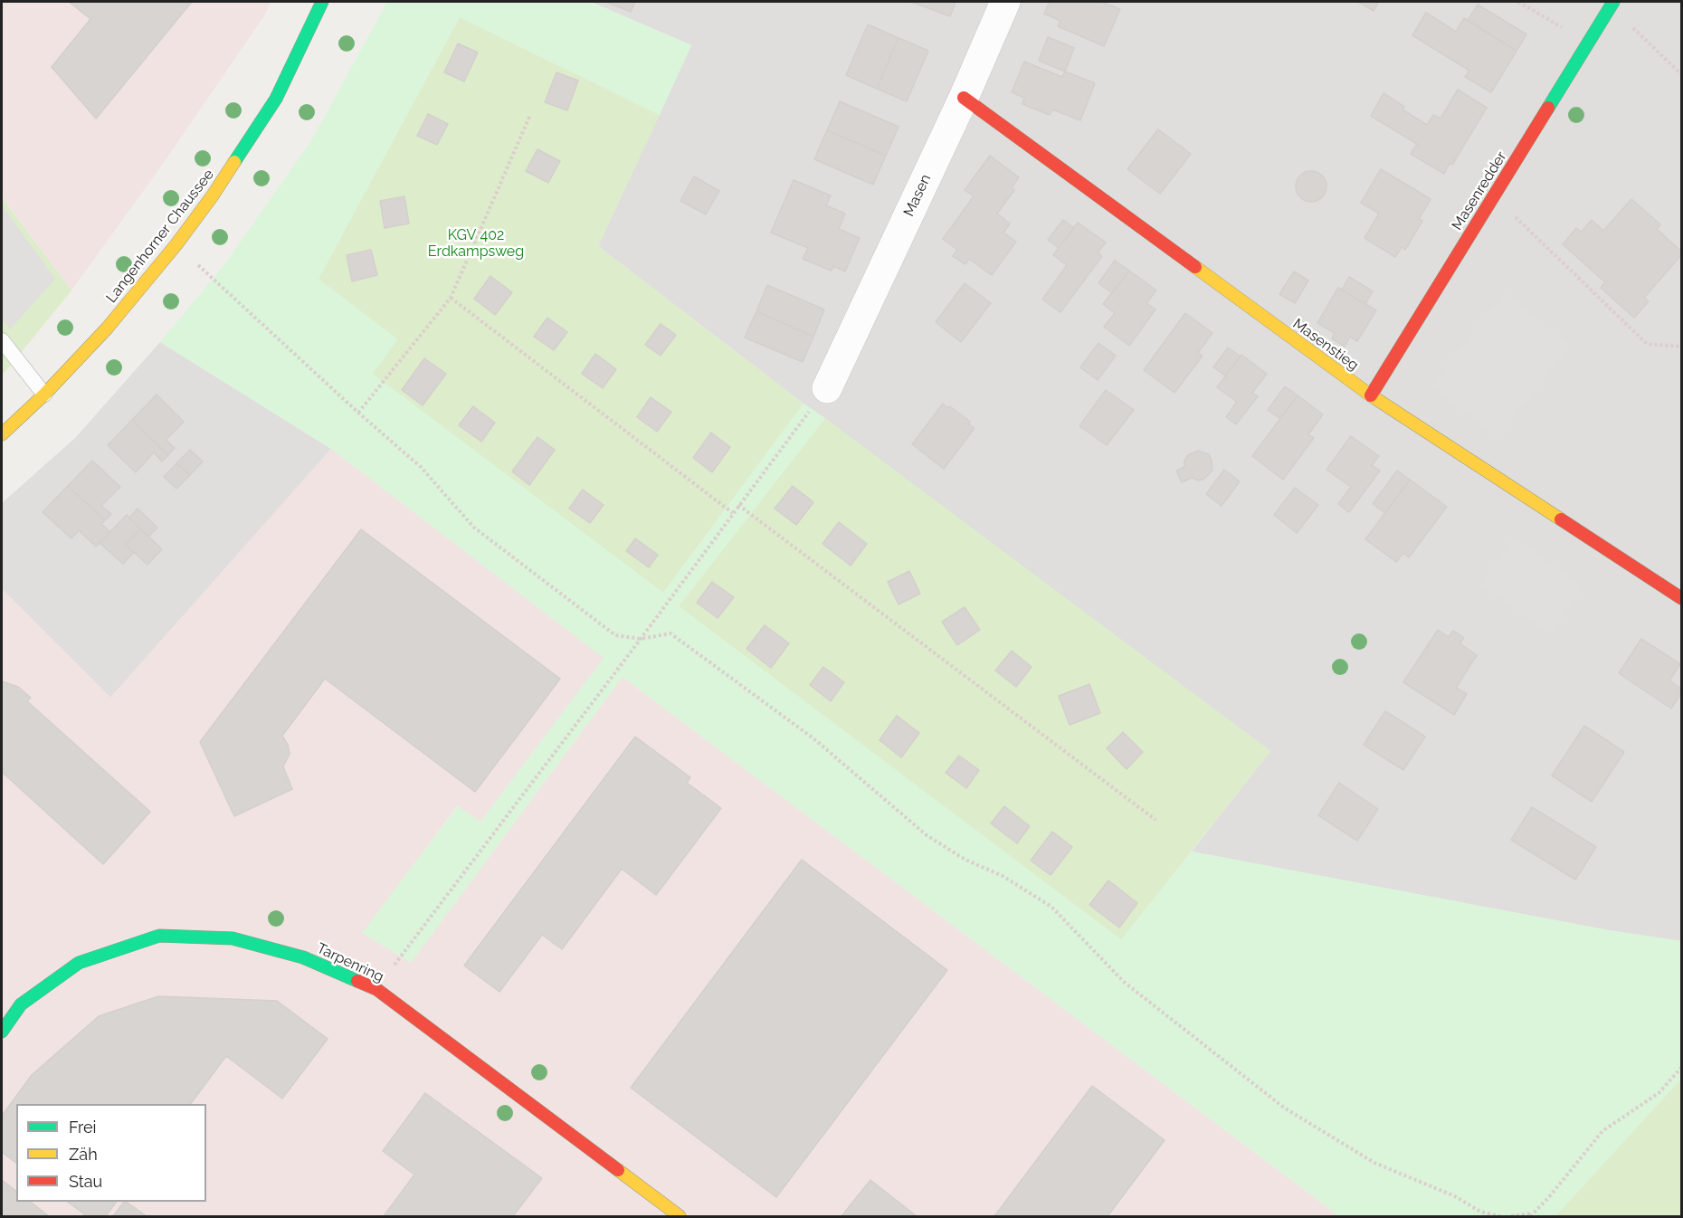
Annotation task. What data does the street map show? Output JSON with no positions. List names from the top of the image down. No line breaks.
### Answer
{"streets":{"street":["Masenredder","Masen","Langenhorner Chaussee","Masenstieg","Tarpenring"]},"crossings":[["Masenredder","Masenstieg"],["Masen","Masenstieg"]],"parks":["KGV 402 Erdkampsweg"],"legend":["Frei","Zäh","Stau"]}
